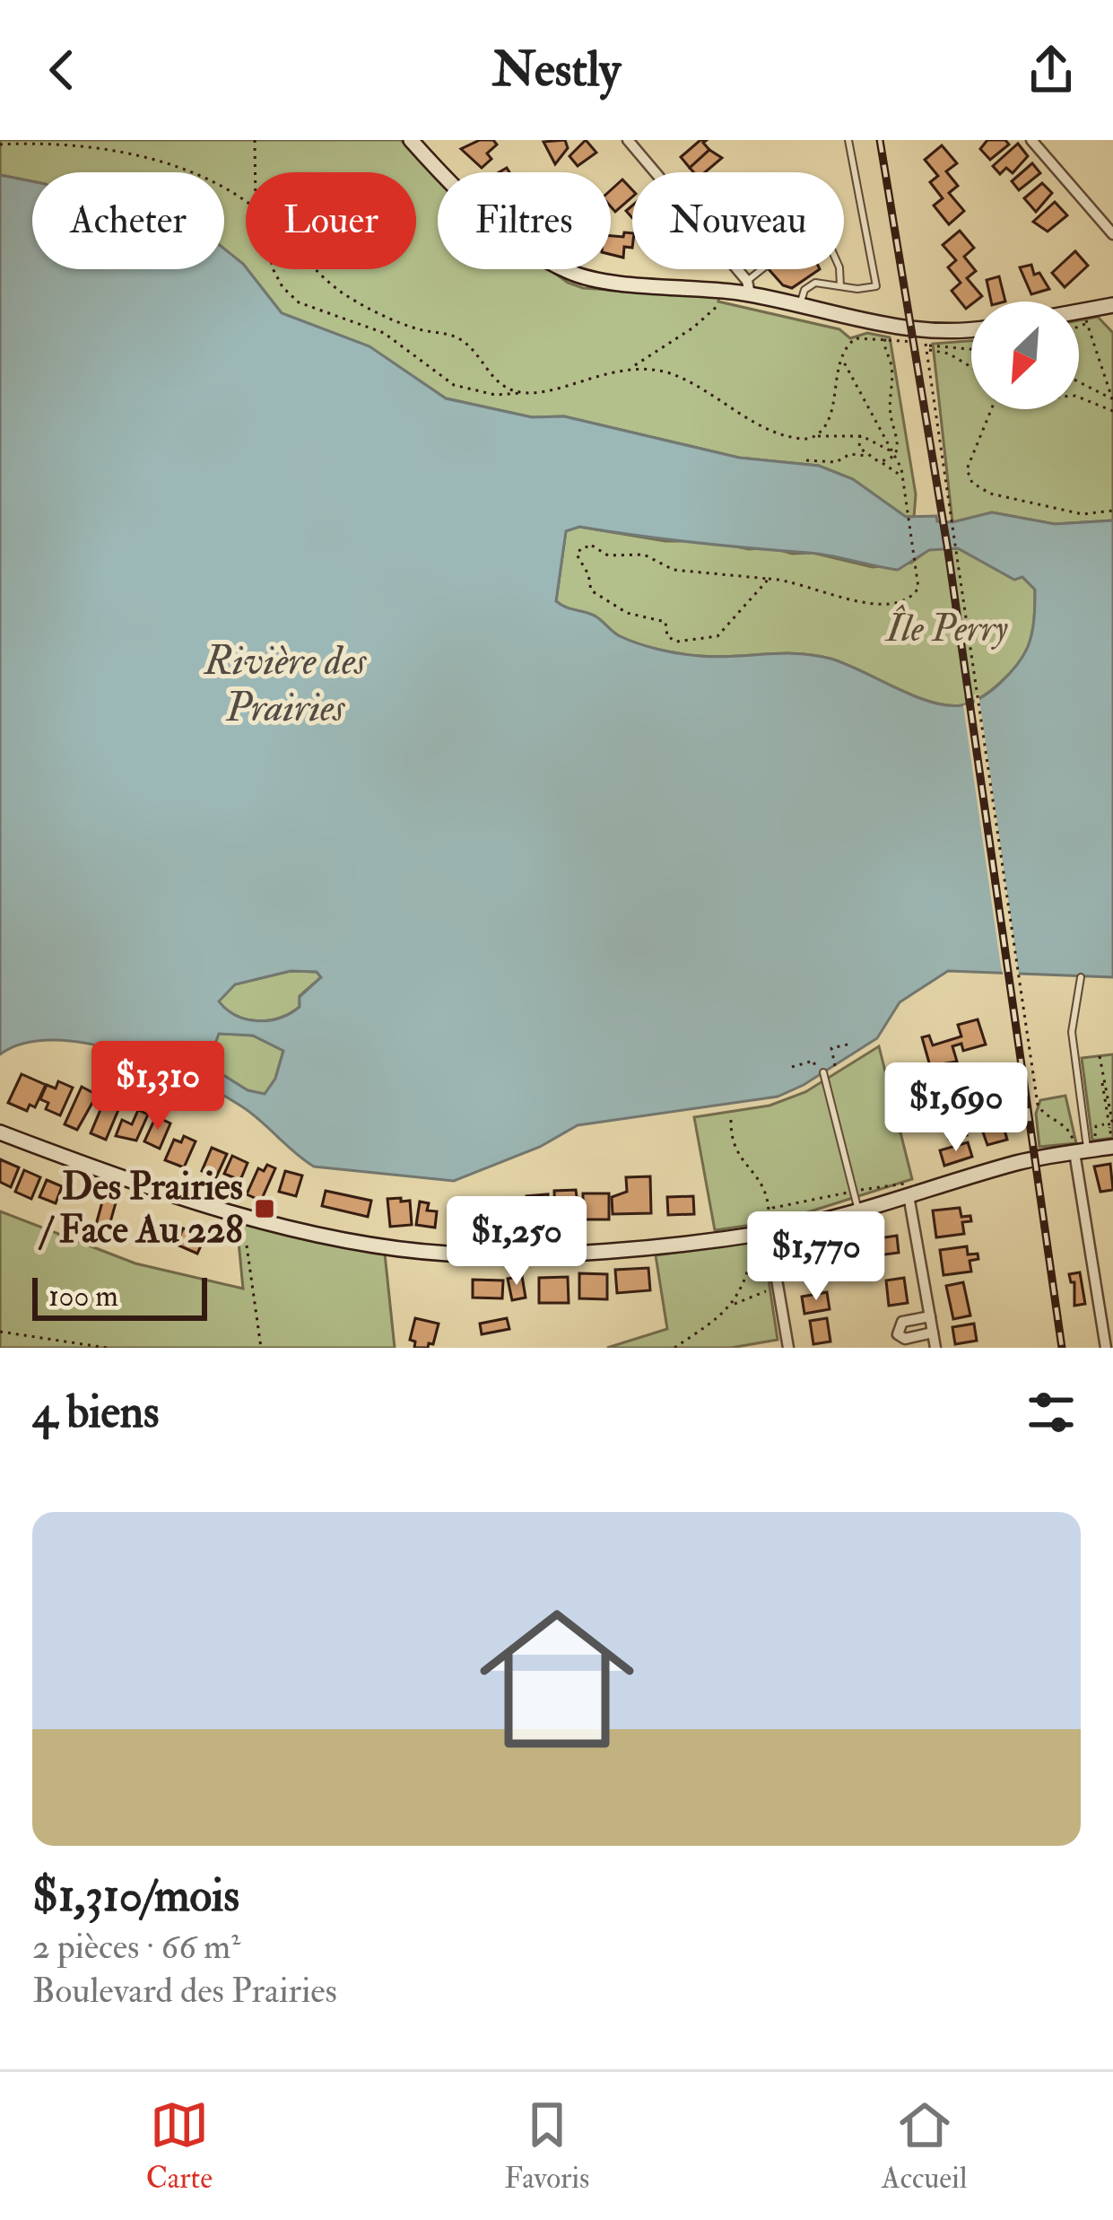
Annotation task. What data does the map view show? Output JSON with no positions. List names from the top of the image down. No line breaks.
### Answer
{"water":["Rivière des Prairies"],"parks":["Île Perry"],"places":{"transit":["Des Prairies / Face Au 228"]},"scale_bar":"100 m","north":"bottom left","page":{"header":"Nestly","chip":["Acheter","Louer","Filtres","Nouveau"],"price":["$1,310","$1,690","$1,250","$1,770"],"scale":"100 m","heading":"4 biens","list":[{"name":"$1,310/mois","note":"2 pièces · 66 m² · Boulevard des Prairies"}],"tabs":["Carte","Favoris","Accueil"]}}
